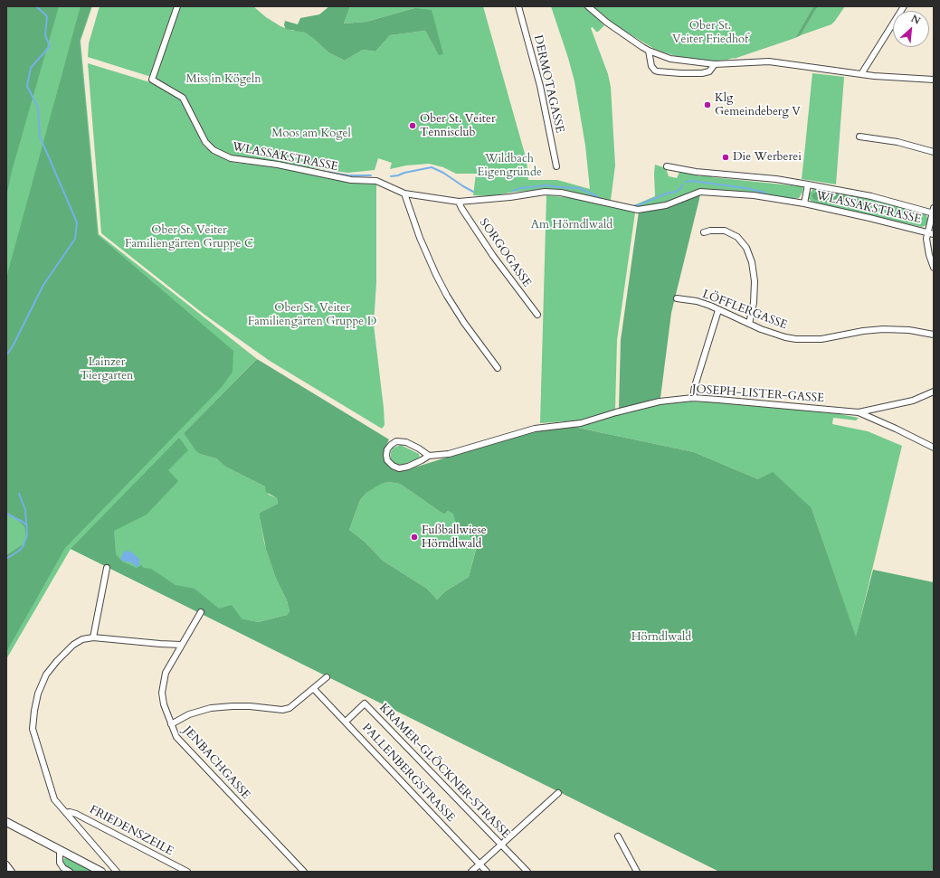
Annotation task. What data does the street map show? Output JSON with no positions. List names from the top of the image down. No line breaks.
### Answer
{"streets":{"street":["DERMOTAGASSE","WLASSAKSTRASSE","SORGOGASSE","LÖFFLERGASSE","JOSEPH-LISTER-GASSE","JENBACHGASSE","KRAMER-GLÖCKNER-STRASSE","PALLENBERGSTRASSE","FRIEDENSZEILE"]},"crossings":[["WLASSAKSTRASSE","SORGOGASSE"],["KRAMER-GLÖCKNER-STRASSE","PALLENBERGSTRASSE"]],"parks":["Ober St. Veiter Friedhof","Miss in Kögeln","Moos am Kogel","Wildbach Eigengründe","Am Hörndlwald","Ober St. Veiter Familiengärten Gruppe C","Ober St. Veiter Familiengärten Gruppe D","Lainzer Tiergarten","Hörndlwald"],"places":["Klg Gemeindeberg V","Ober St. Veiter Tennisclub","Die Werberei","Fußballwiese Hörndlwald"],"north":"top right"}
